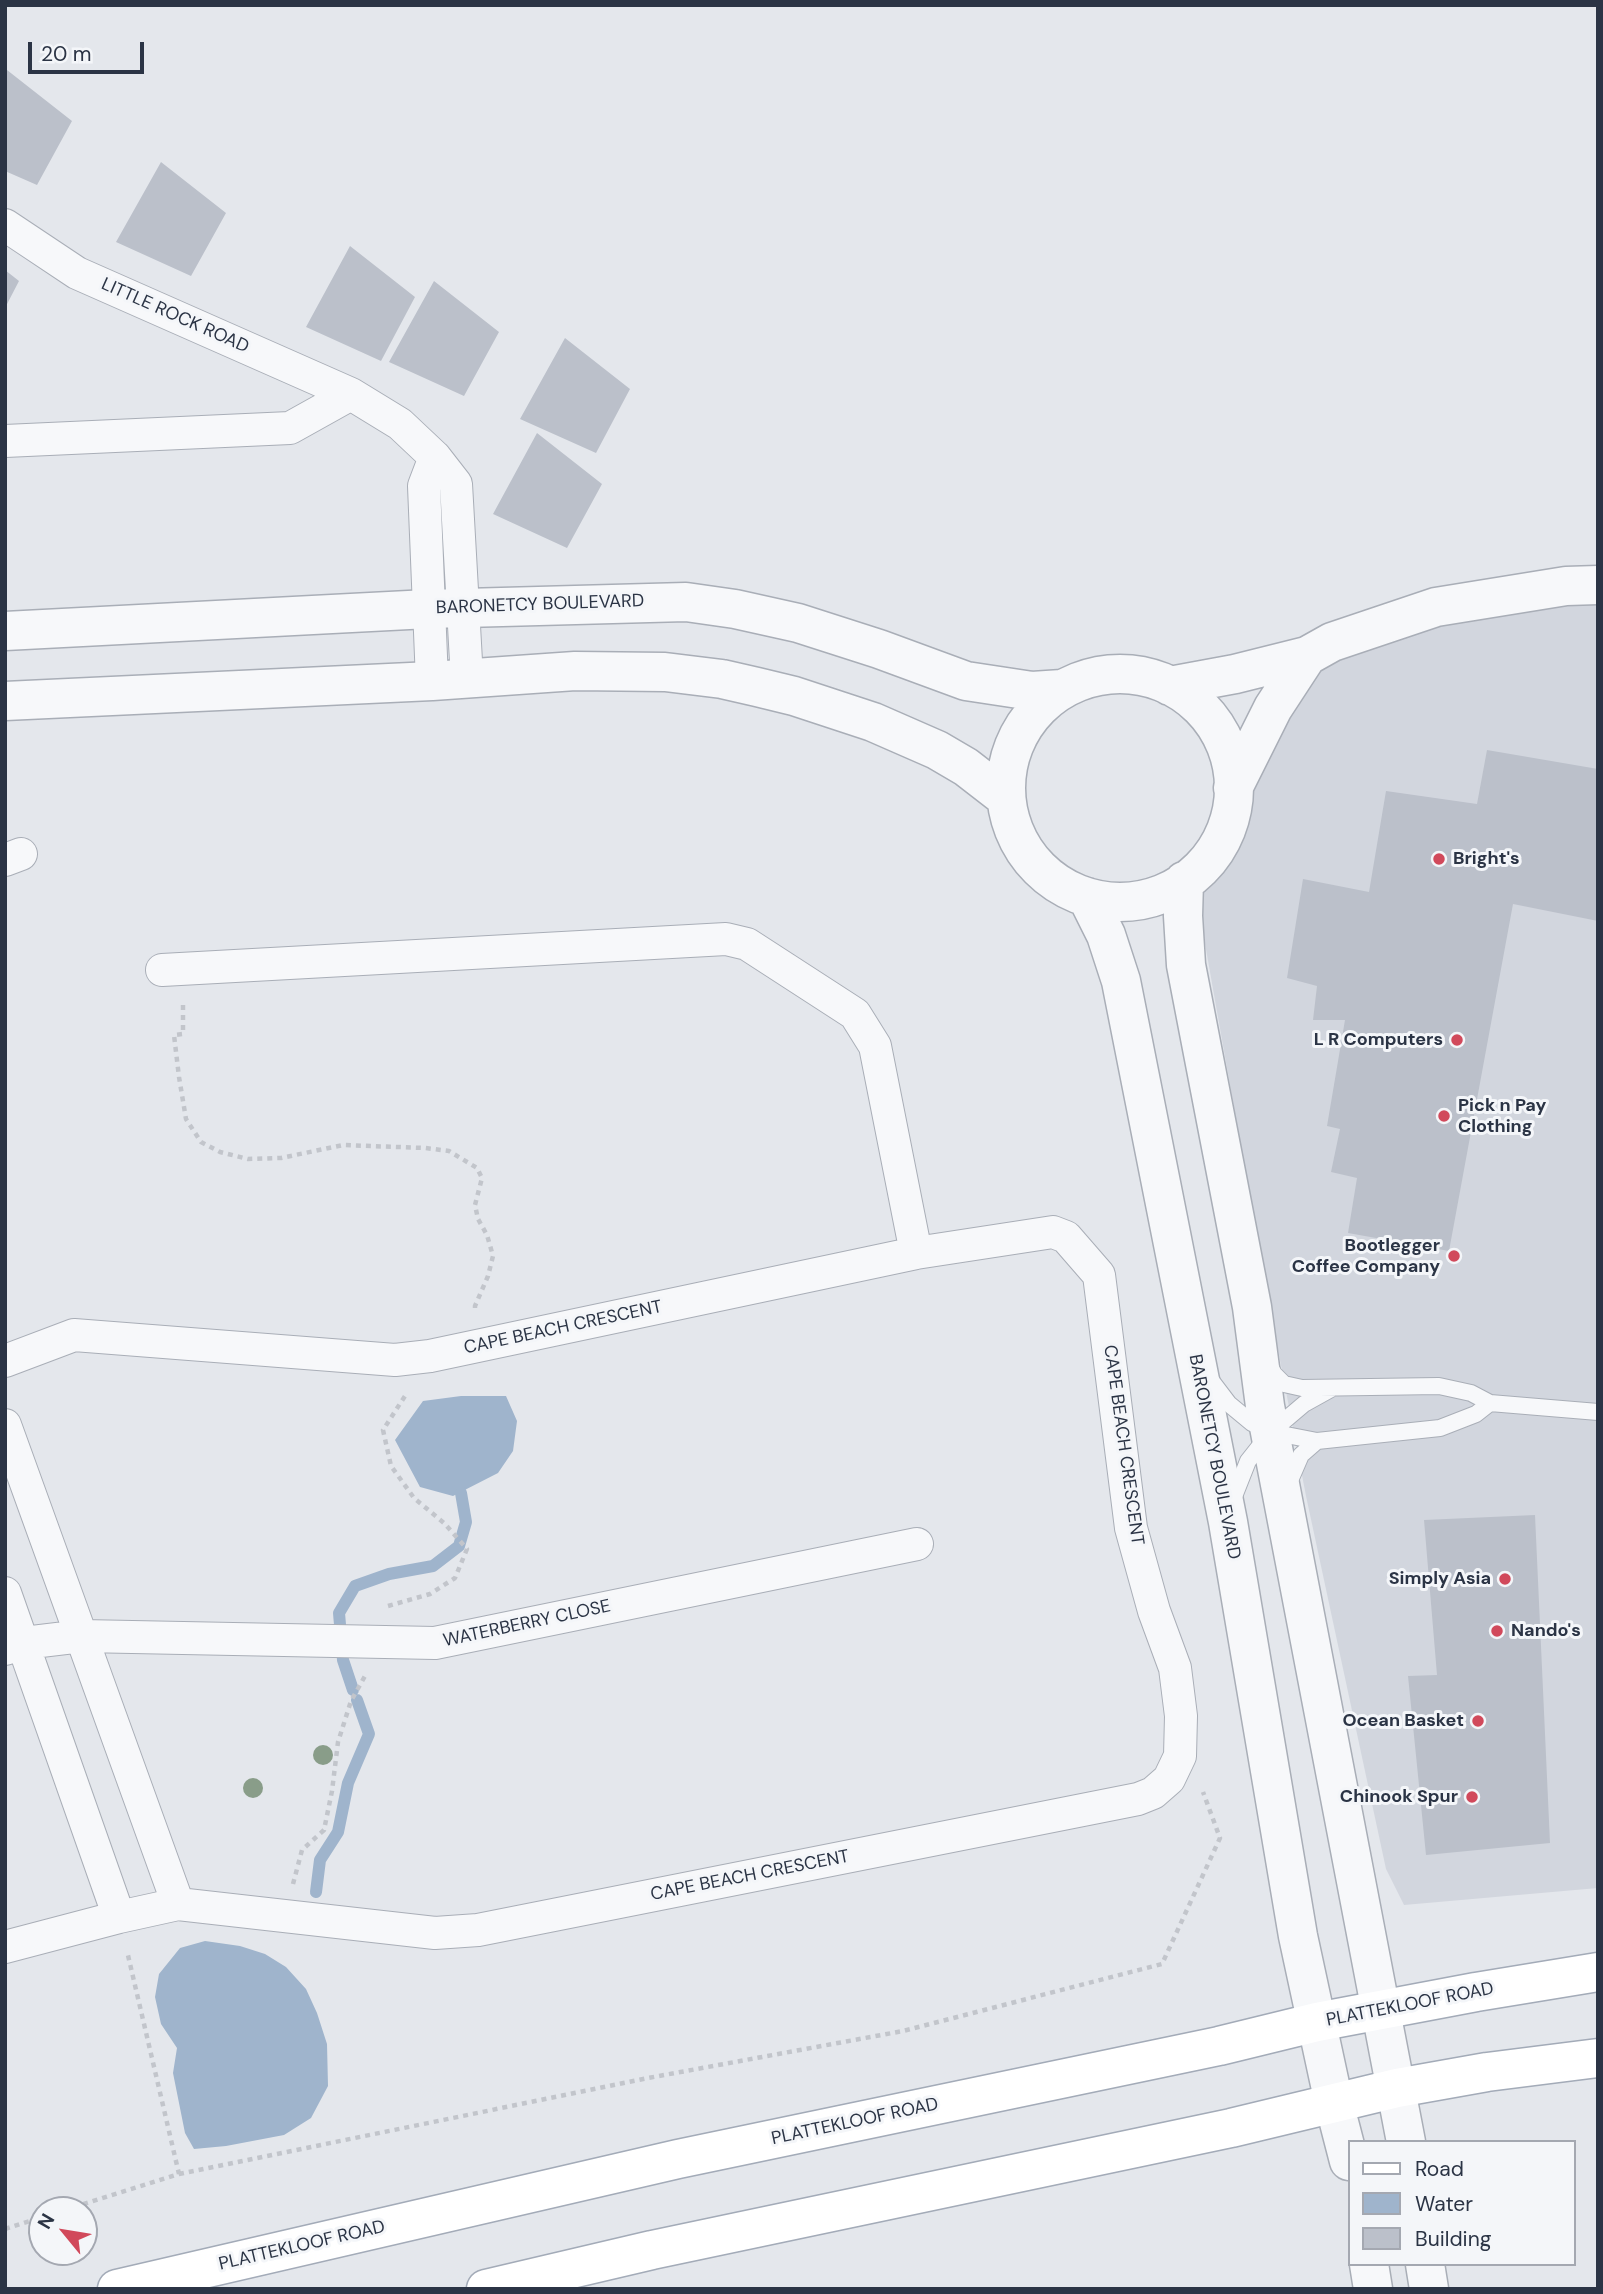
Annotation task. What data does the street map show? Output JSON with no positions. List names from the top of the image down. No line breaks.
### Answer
{"streets":{"main road":["PLATTEKLOOF ROAD"],"street":["LITTLE ROCK ROAD","BARONETCY BOULEVARD","CAPE BEACH CRESCENT","WATERBERRY CLOSE"]},"crossings":[["LITTLE ROCK ROAD","BARONETCY BOULEVARD"],["BARONETCY BOULEVARD","PLATTEKLOOF ROAD"]],"places":["Bright's","L R Computers","Pick n Pay Clothing","Bootlegger Coffee Company","Simply Asia","Nando's","Ocean Basket","Chinook Spur"],"legend":["Road","Water","Building"],"scale_bar":"20 m","north":"top left"}
